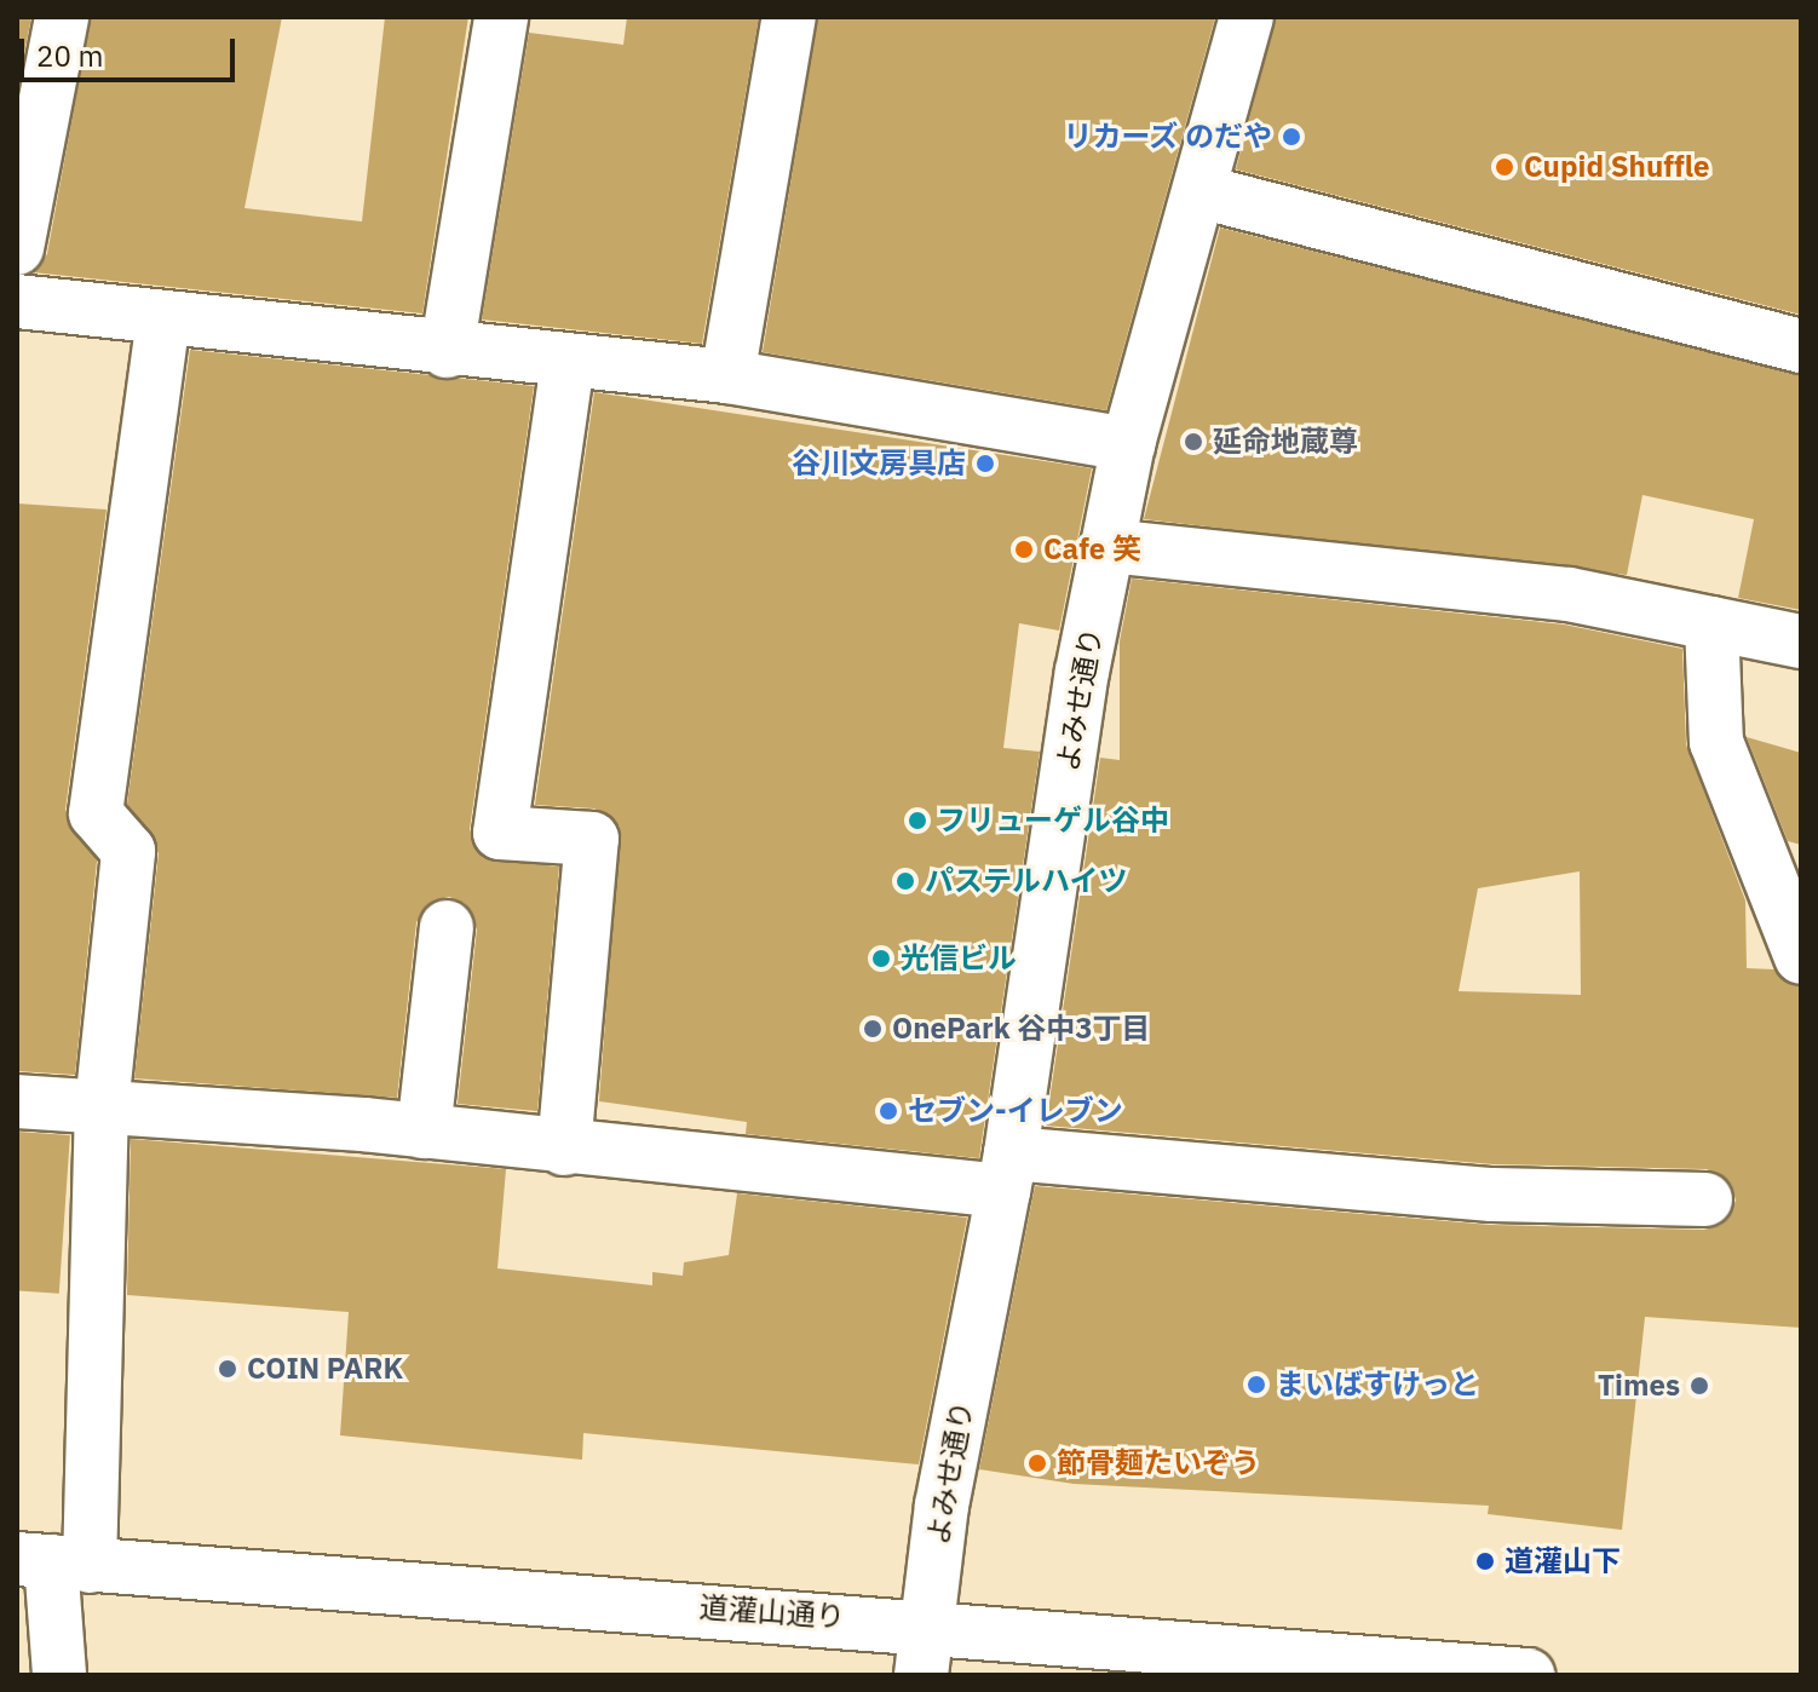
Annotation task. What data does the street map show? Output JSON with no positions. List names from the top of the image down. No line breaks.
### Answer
{"streets":{"street":["よみせ通り","道灌山通り"]},"crossings":[["よみせ通り","道灌山通り"]],"places":["リカーズ のだや","Cupid Shuffle","延命地蔵尊","谷川文房具店","Cafe 笑","フリューゲル谷中","パステルハイツ","光信ビル","OnePark 谷中3丁目","セブン-イレブン","COIN PARK","まいばすけっと","Times","節骨麺たいぞう","道灌山下"],"scale_bar":"20 m"}
